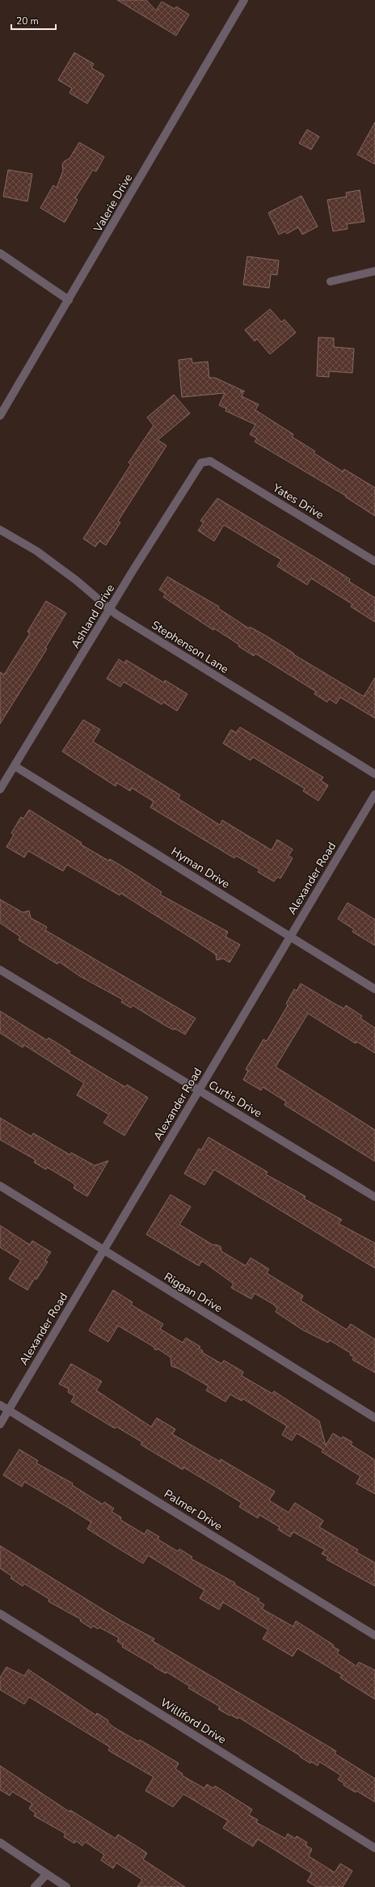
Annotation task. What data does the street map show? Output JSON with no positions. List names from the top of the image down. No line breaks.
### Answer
{"streets":{"street":["Valerie Drive","Yates Drive","Ashland Drive","Stephenson Lane","Hyman Drive","Alexander Road","Curtis Drive","Riggan Drive","Palmer Drive","Williford Drive"]},"crossings":[["Yates Drive","Ashland Drive"],["Ashland Drive","Stephenson Lane"],["Ashland Drive","Hyman Drive"],["Hyman Drive","Alexander Road"],["Alexander Road","Curtis Drive"],["Alexander Road","Riggan Drive"],["Alexander Road","Palmer Drive"]],"scale_bar":"20 m"}
